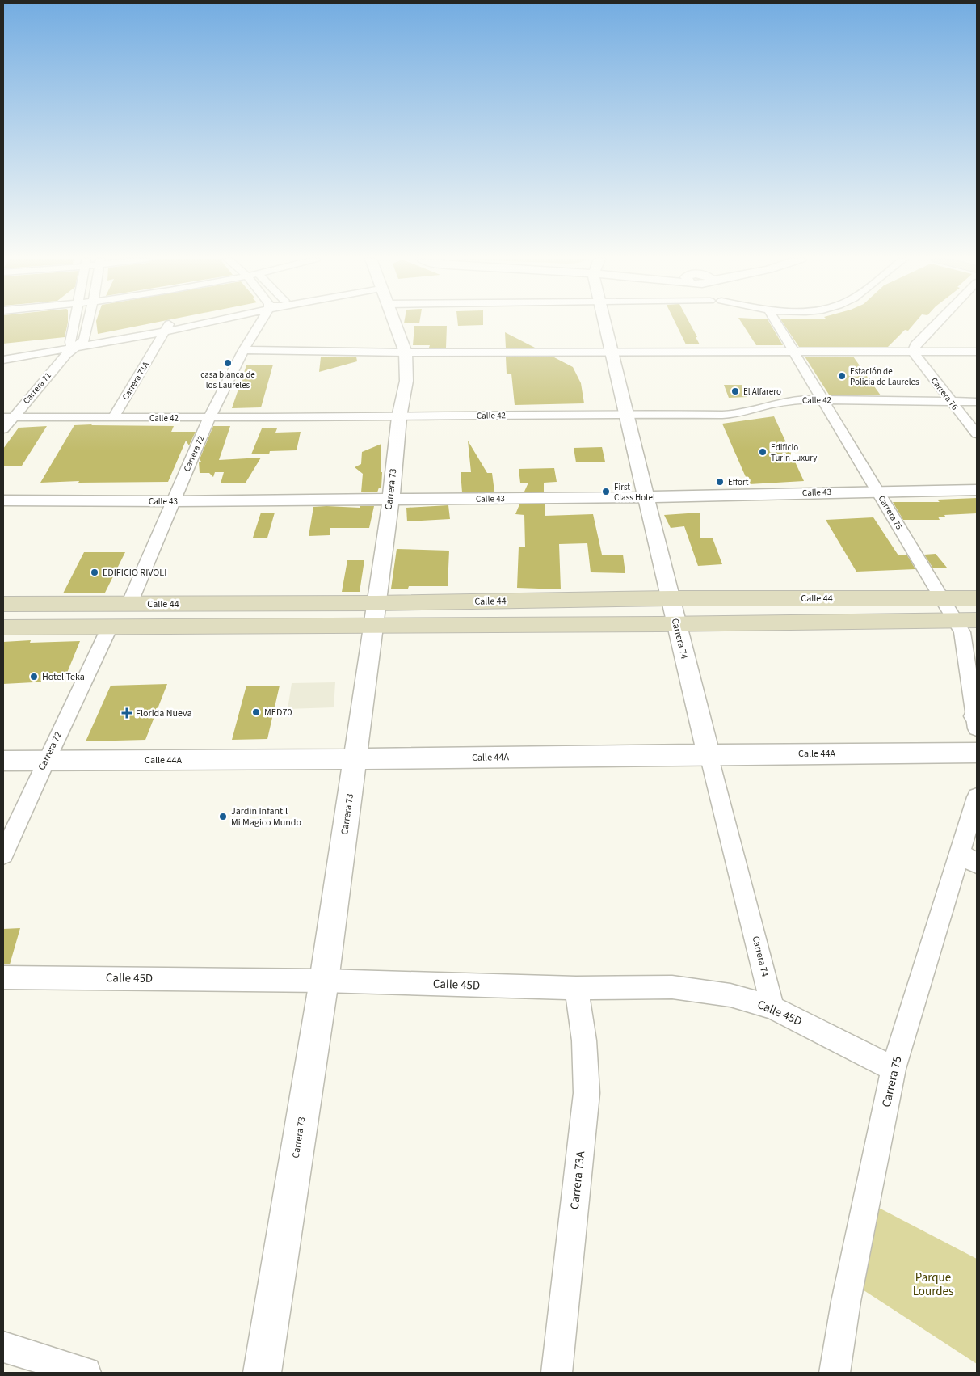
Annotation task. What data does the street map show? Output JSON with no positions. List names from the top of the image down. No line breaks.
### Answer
{"streets":{"main road":["Calle 44"],"street":["Carrera 71A","Carrera 71","Carrera 76","Calle 42","Carrera 72","Carrera 73","Calle 43","Carrera 75","Carrera 74","Calle 44A","Calle 45D","Carrera 73A"]},"crossings":[["Carrera 71A","Calle 42"],["Carrera 71","Calle 42"],["Carrera 76","Calle 42"],["Calle 42","Carrera 72"],["Calle 42","Carrera 73"],["Calle 42","Carrera 75"],["Calle 42","Carrera 74"],["Carrera 72","Calle 43"],["Carrera 72","Calle 44"],["Carrera 72","Calle 44A"],["Carrera 73","Calle 43"],["Carrera 73","Calle 44"],["Carrera 73","Calle 44A"],["Carrera 73","Calle 45D"],["Calle 43","Carrera 75"],["Calle 43","Carrera 74"],["Carrera 75","Calle 44"],["Carrera 75","Calle 45D"],["Calle 44","Carrera 74"],["Carrera 74","Calle 44A"],["Carrera 74","Calle 45D"],["Calle 45D","Carrera 73A"]],"parks":["Parque Lourdes"],"places":{"other":["casa blanca de los Laureles","Estación de Policía de Laureles","El Alfarero","Edificio Turin Luxury","Effort","First Class Hotel","EDIFICIO RIVOLI","Hotel Teka","MED70","Jardin Infantil Mi Magico Mundo"],"health":["Florida Nueva"]}}
